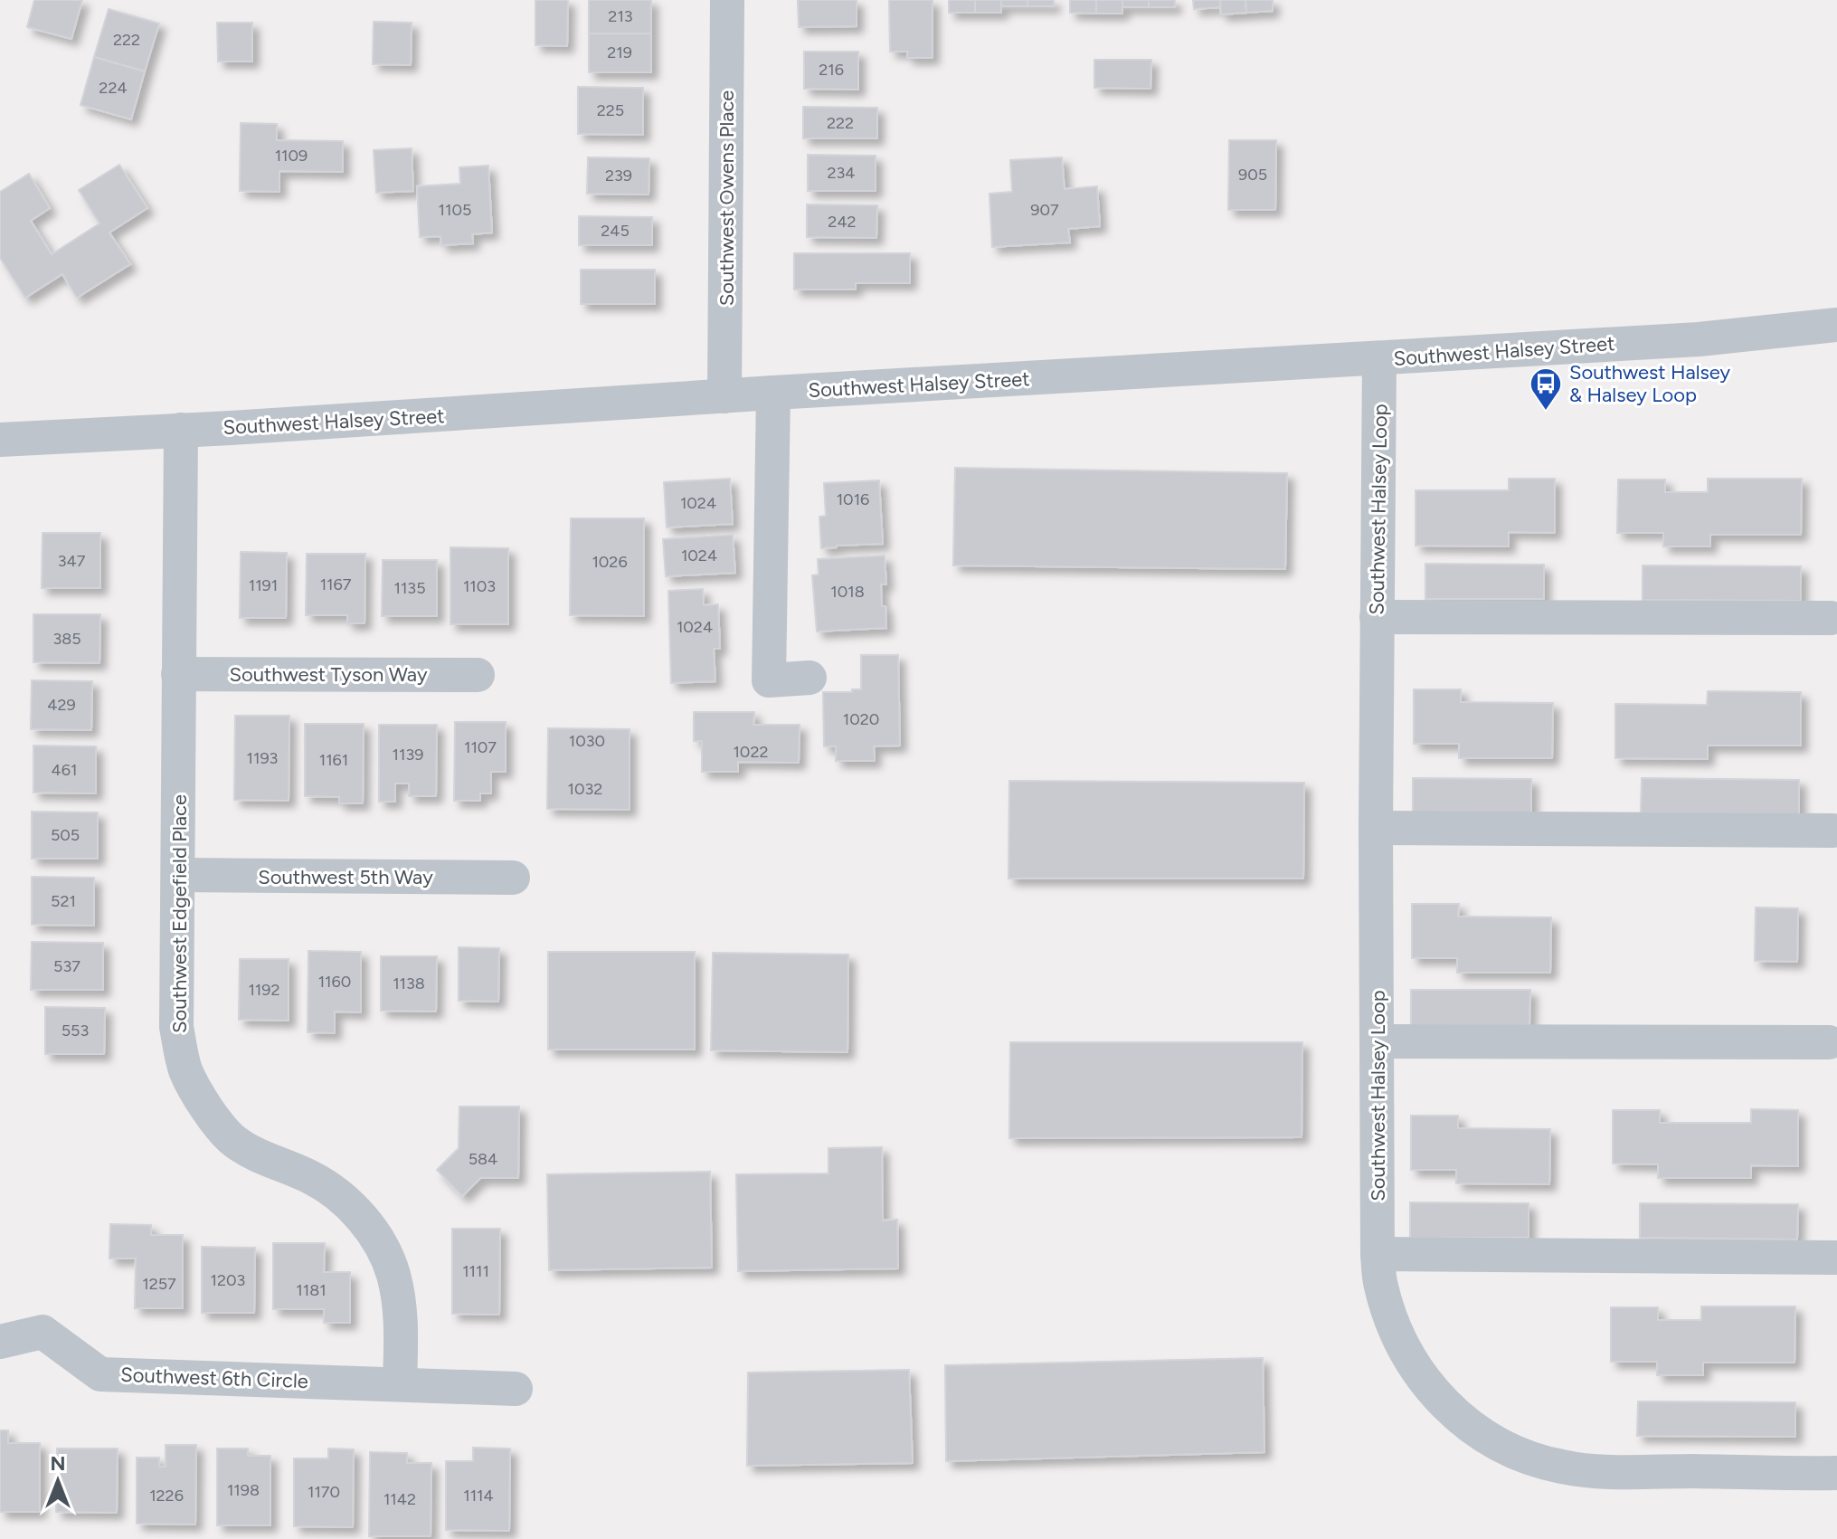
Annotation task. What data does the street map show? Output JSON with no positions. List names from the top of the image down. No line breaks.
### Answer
{"streets":{"street":["Southwest Owens Place","Southwest Halsey Street","Southwest Halsey Loop","Southwest Tyson Way","Southwest 5th Way","Southwest Edgefield Place","Southwest 6th Circle"]},"crossings":[["Southwest Owens Place","Southwest Halsey Street"],["Southwest Halsey Street","Southwest Halsey Loop"],["Southwest Halsey Street","Southwest Edgefield Place"],["Southwest Tyson Way","Southwest Edgefield Place"],["Southwest 5th Way","Southwest Edgefield Place"],["Southwest Edgefield Place","Southwest 6th Circle"]],"places":{"bus stop":["Southwest Halsey & Halsey Loop"]},"house_numbers":["213","222","219","216","224","225","222","1109","234","905","239","1105","907","242","245","1016","1024","1024","347","1026","1167","1191","1103","1135","1018","1024","385","429","1020","1030","1107","1022","1139","1193","1161","461","1032","505","521","537","1160","1138","1192","553","584","1111","1203","1257","1181","1198","1170","1226","1114","1142"],"north":"top"}
